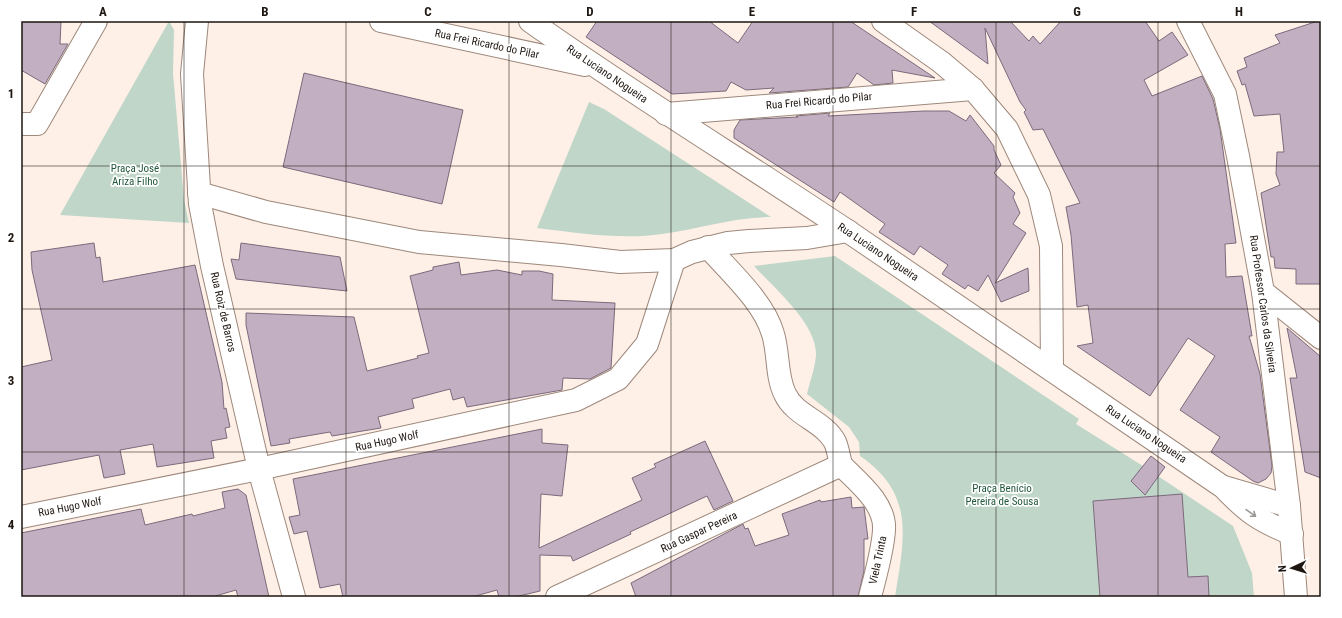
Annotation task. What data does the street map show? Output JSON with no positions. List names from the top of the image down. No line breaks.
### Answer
{"streets":{"street":["Rua Frei Ricardo do Pilar","Rua Luciano Nogueira","Rua Professor Carlos da Silveira","Rua Roiz de Barros","Rua Hugo Wolf","Rua Gaspar Pereira","Viela Trinta"]},"crossings":[["Rua Frei Ricardo do Pilar","Rua Luciano Nogueira"],["Rua Luciano Nogueira","Rua Professor Carlos da Silveira"],["Rua Roiz de Barros","Rua Hugo Wolf"],["Rua Gaspar Pereira","Viela Trinta"]],"parks":["Praça José Ariza Filho","Praça Benício Pereira de Sousa"],"north":"left","grid":{"columns":["A","B","C","D","E","F","G","H"],"rows":["1","2","3","4"]}}
